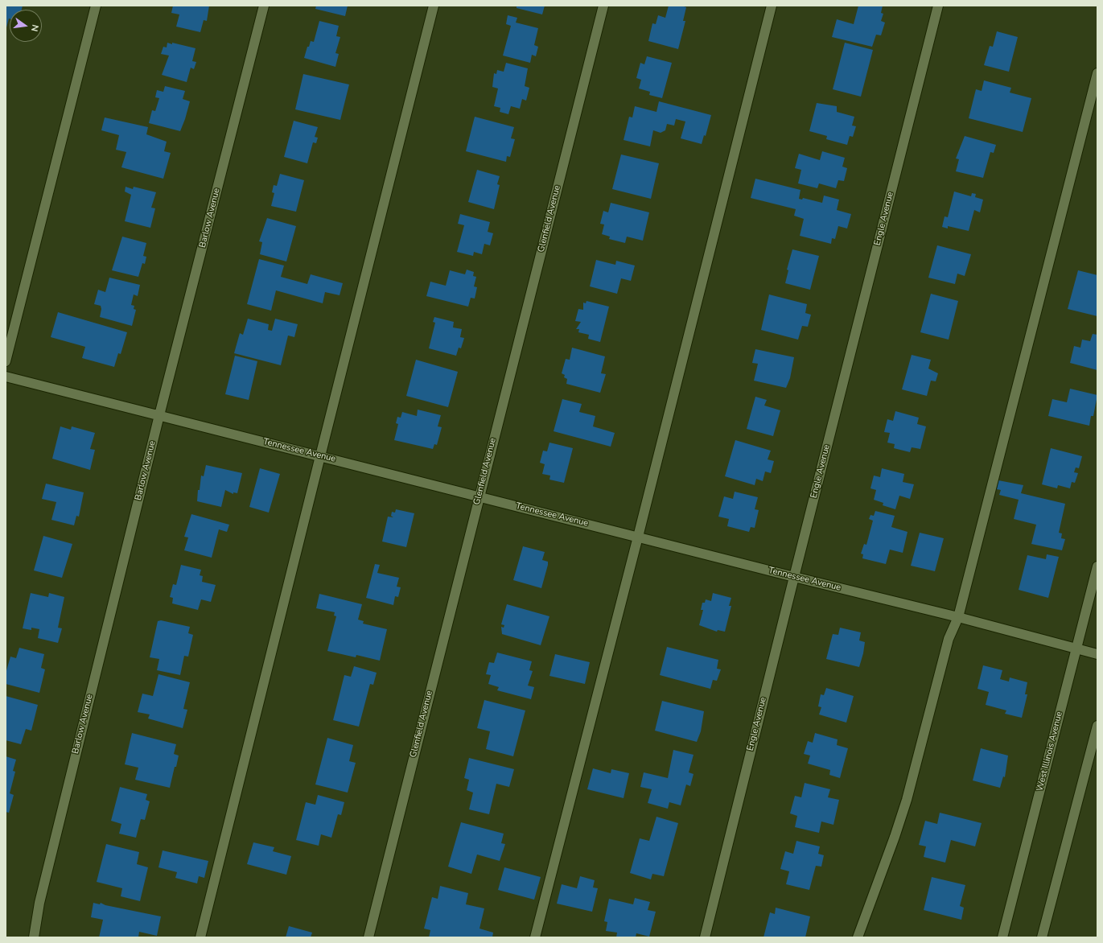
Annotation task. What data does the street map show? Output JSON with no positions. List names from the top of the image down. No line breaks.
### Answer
{"streets":{"street":["Barlow Avenue","Glenfield Avenue","Engle Avenue","Tennessee Avenue","West Illinois Avenue"]},"crossings":[["Barlow Avenue","Tennessee Avenue"],["Glenfield Avenue","Tennessee Avenue"],["Engle Avenue","Tennessee Avenue"],["Tennessee Avenue","West Illinois Avenue"]],"north":"right"}
